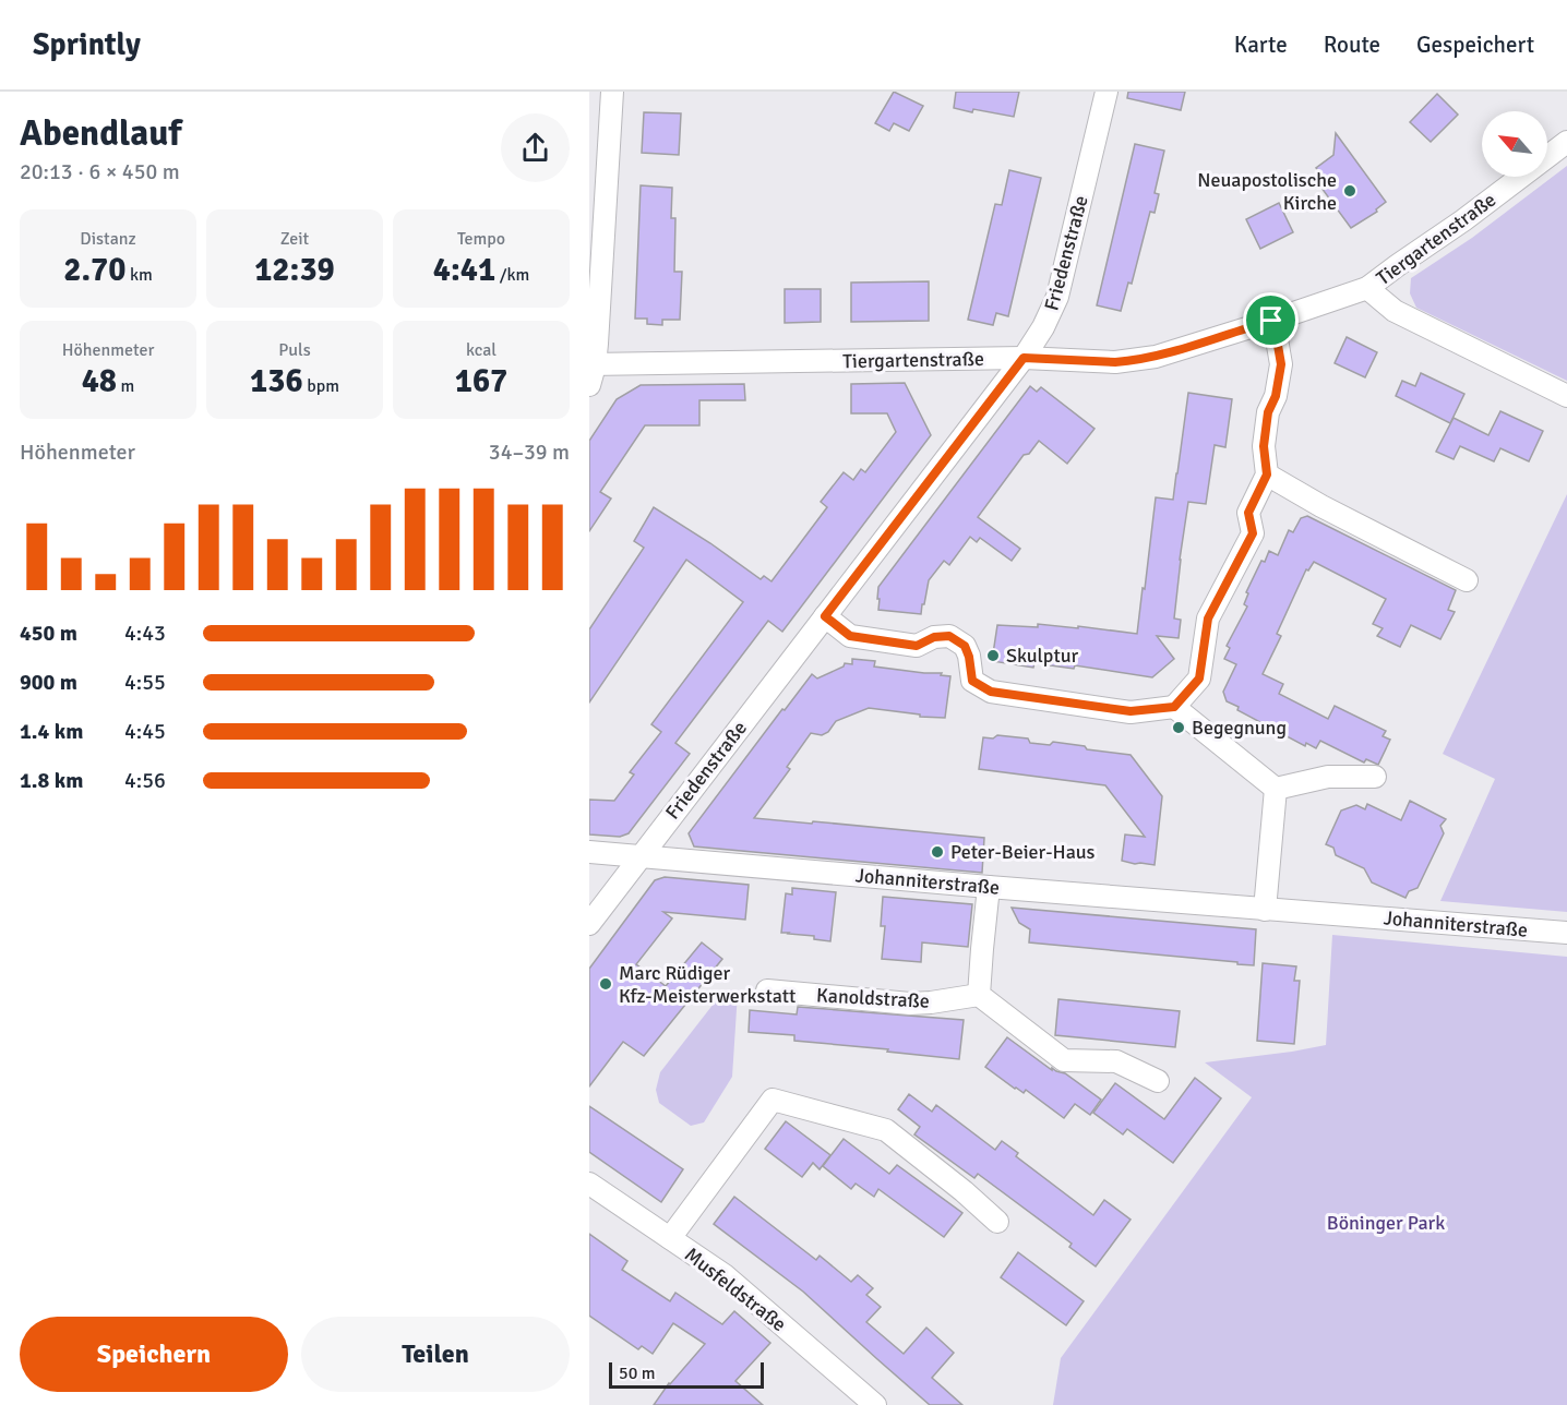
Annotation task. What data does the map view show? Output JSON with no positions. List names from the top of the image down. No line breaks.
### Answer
{"streets":{"street":["Tiergartenstraße","Friedenstraße","Johanniterstraße","Kanoldstraße","Musfeldstraße"]},"crossings":[["Tiergartenstraße","Friedenstraße"],["Friedenstraße","Johanniterstraße"]],"parks":["Böninger Park"],"places":["Neuapostolische Kirche","Skulptur","Begegnung","Peter-Beier-Haus","Marc Rüdiger Kfz-Meisterwerkstatt"],"scale_bar":"50 m","north":"top left","page":{"header":"Sprintly","nav":["Karte","Route","Gespeichert"],"heading":["Abendlauf","20:13 · 6 × 450 m"],"stats":[["Distanz","2.70 km"],["Zeit","12:39"],["Tempo","4:41 /km"],["Höhenmeter","48 m"],["Puls","136 bpm"],["kcal","167"]],"chart":["Höhenmeter","34–39 m"],"list":[{"name":"450 m","note":"4:43"},{"name":"900 m","note":"4:55"},{"name":"1.4 km","note":"4:45"},{"name":"1.8 km","note":"4:56"}],"buttons":["Speichern","Teilen"],"scale":"50 m"}}
